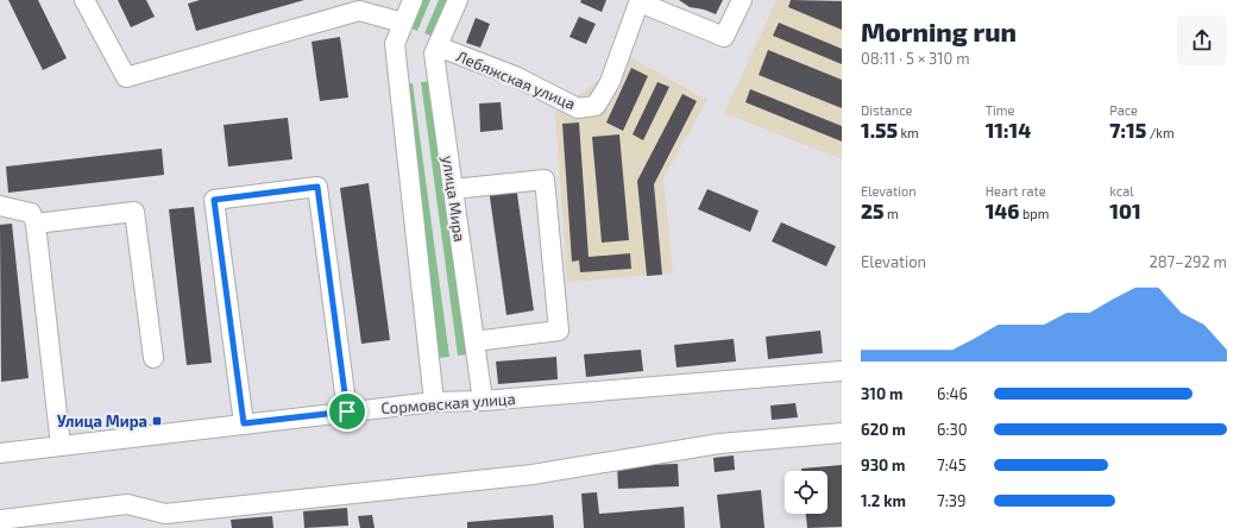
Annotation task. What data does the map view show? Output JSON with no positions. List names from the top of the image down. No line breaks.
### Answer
{"streets":{"street":["Лебяжская улица","улица Мира","Сормовская улица"]},"crossings":[["Лебяжская улица","улица Мира"],["улица Мира","Сормовская улица"]],"places":{"transit":["Улица Мира"]},"page":{"heading":["Morning run","08:11 · 5 × 310 m"],"stats":[["Distance","1.55 km"],["Time","11:14"],["Pace","7:15 /km"],["Elevation","25 m"],["Heart rate","146 bpm"],["kcal","101"]],"chart":["Elevation","287–292 m"],"list":[{"name":"310 m","note":"6:46"},{"name":"620 m","note":"6:30"},{"name":"930 m","note":"7:45"},{"name":"1.2 km","note":"7:39"}]}}
